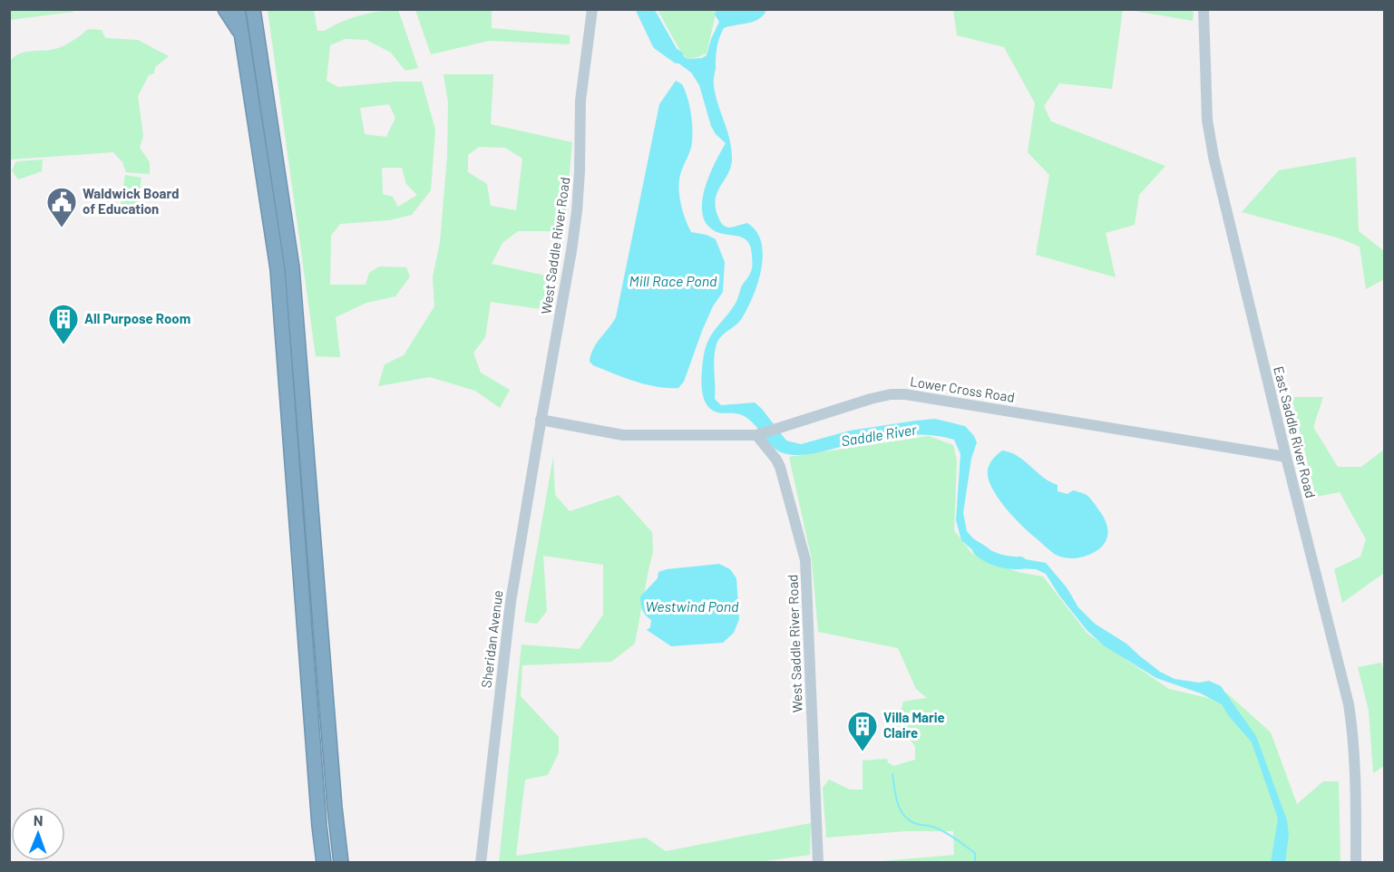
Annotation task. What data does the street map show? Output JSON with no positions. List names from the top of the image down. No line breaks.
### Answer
{"streets":{"street":["West Saddle River Road","Lower Cross Road","East Saddle River Road","Sheridan Avenue"]},"crossings":[["West Saddle River Road","Lower Cross Road"],["West Saddle River Road","Sheridan Avenue"],["Lower Cross Road","East Saddle River Road"],["Lower Cross Road","Sheridan Avenue"]],"water":["Mill Race Pond","Saddle River","Westwind Pond"],"places":{"public building":["Waldwick Board of Education"],"building":["All Purpose Room","Villa Marie Claire"]},"north":"top"}
